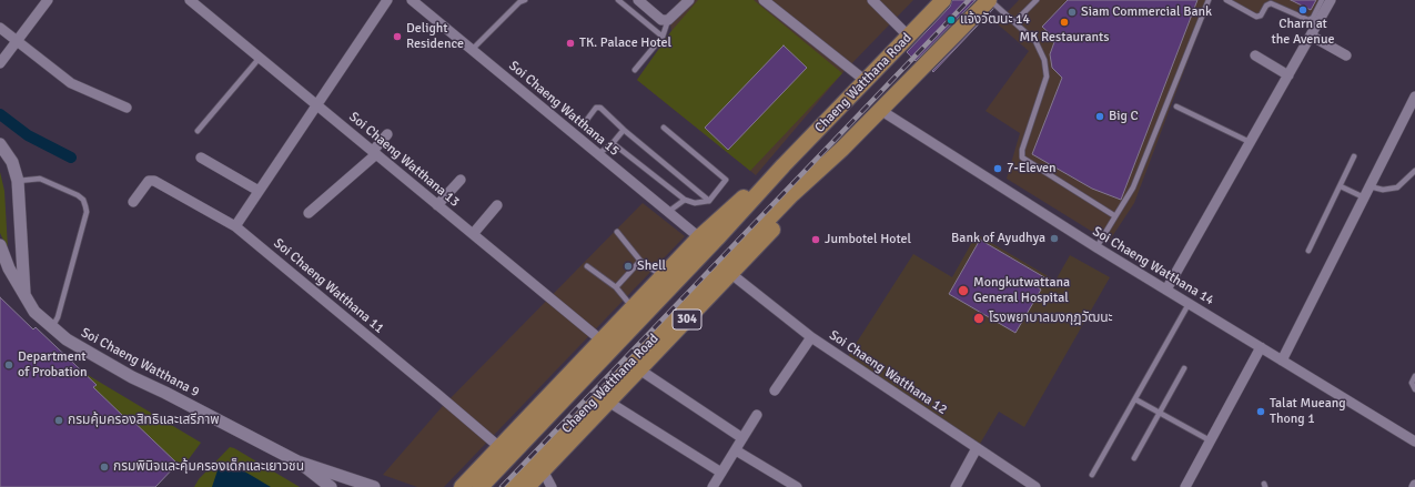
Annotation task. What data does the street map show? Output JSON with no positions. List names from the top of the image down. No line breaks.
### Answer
{"streets":{"main road":["Chaeng Watthana Road","304"],"street":["Soi Chaeng Watthana 15","Soi Chaeng Watthana 13","Soi Chaeng Watthana 14","Soi Chaeng Watthana 11","Soi Chaeng Watthana 9","Soi Chaeng Watthana 12"]},"crossings":[["Chaeng Watthana Road","Soi Chaeng Watthana 15"],["Chaeng Watthana Road","Soi Chaeng Watthana 13"],["Chaeng Watthana Road","Soi Chaeng Watthana 14"],["Chaeng Watthana Road","Soi Chaeng Watthana 11"],["Chaeng Watthana Road","Soi Chaeng Watthana 12"]],"places":["Charn at the Avenue","Siam Commercial Bank","แจ้งวัฒนะ 14","MK Restaurants","Delight Residence","TK. Palace Hotel","Big C","7-Eleven","Bank of Ayudhya","Jumbotel Hotel","Shell","Mongkutwattana General Hospital","โรงพยาบาลมงกุฎวัฒนะ","Department of Probation","Talat Mueang Thong 1","กรมคุ้มครองสิทธิและเสรีภาพ","กรมพินิจและคุ้มครองเด็กและเยาวชน"]}
